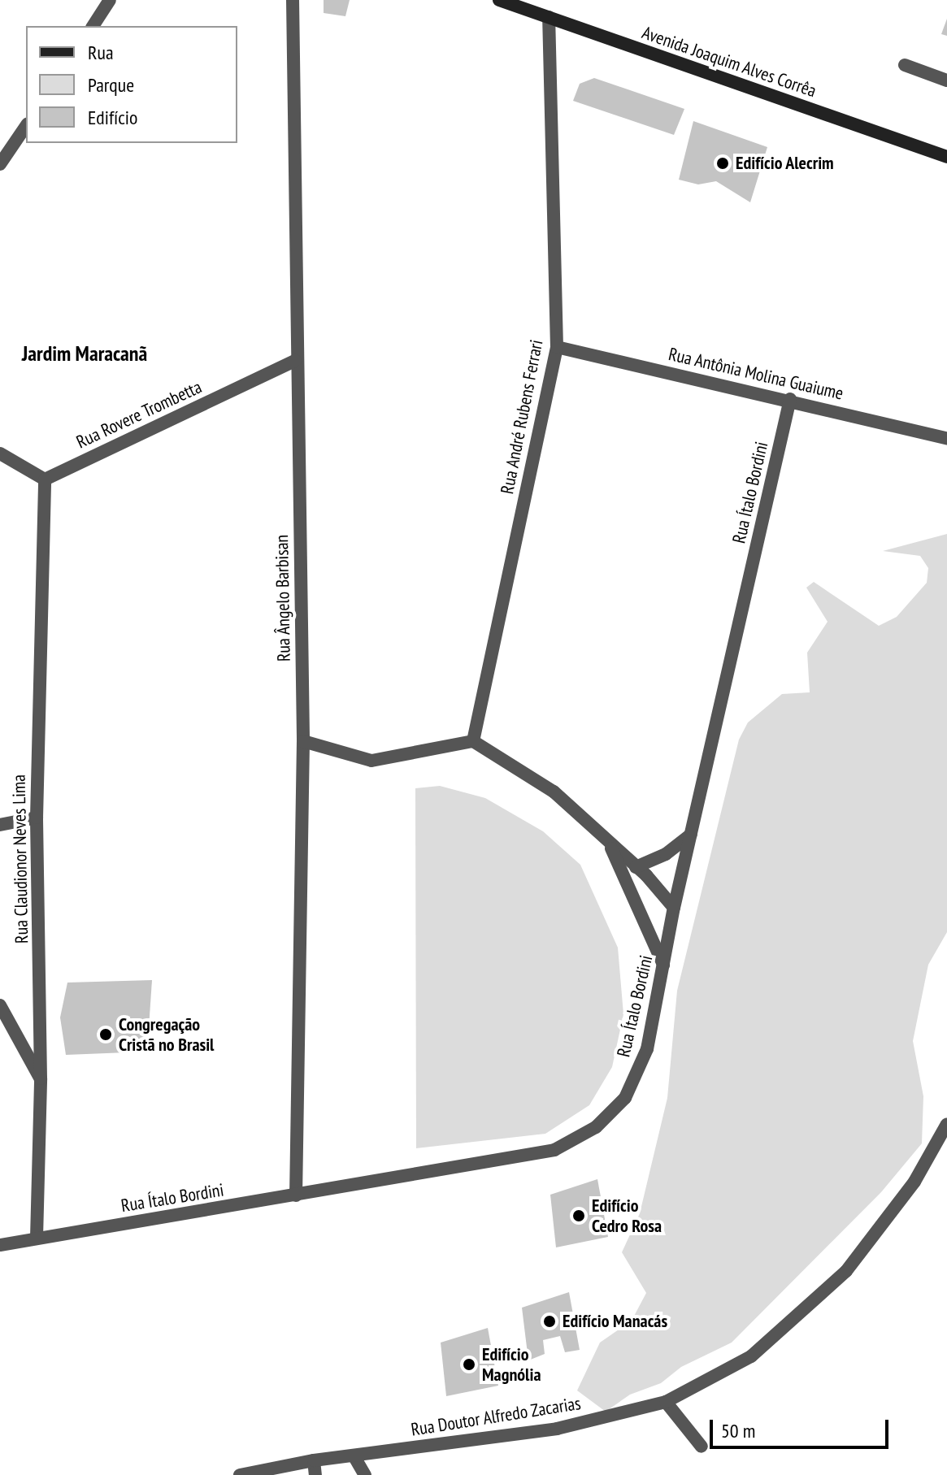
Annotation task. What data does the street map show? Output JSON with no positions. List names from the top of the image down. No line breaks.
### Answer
{"streets":{"main road":["Avenida Joaquim Alves Corrêa"],"street":["Rua Antônia Molina Guaiume","Rua Rovere Trombetta","Rua André Rubens Ferrari","Rua Ítalo Bordini","Rua Ângelo Barbisan","Rua Claudionor Neves Lima","Rua Doutor Alfredo Zacarias"]},"crossings":[["Avenida Joaquim Alves Corrêa","Rua André Rubens Ferrari"],["Rua Antônia Molina Guaiume","Rua André Rubens Ferrari"],["Rua Antônia Molina Guaiume","Rua Ítalo Bordini"],["Rua Rovere Trombetta","Rua Ângelo Barbisan"],["Rua Rovere Trombetta","Rua Claudionor Neves Lima"],["Rua Ítalo Bordini","Rua Ângelo Barbisan"],["Rua Ítalo Bordini","Rua Claudionor Neves Lima"]],"districts":["Jardim Maracanã"],"places":["Edifício Alecrim","Congregação Cristã no Brasil","Edifício Cedro Rosa","Edifício Manacás","Edifício Magnólia"],"legend":["Rua","Parque","Edifício"],"scale_bar":"50 m"}
